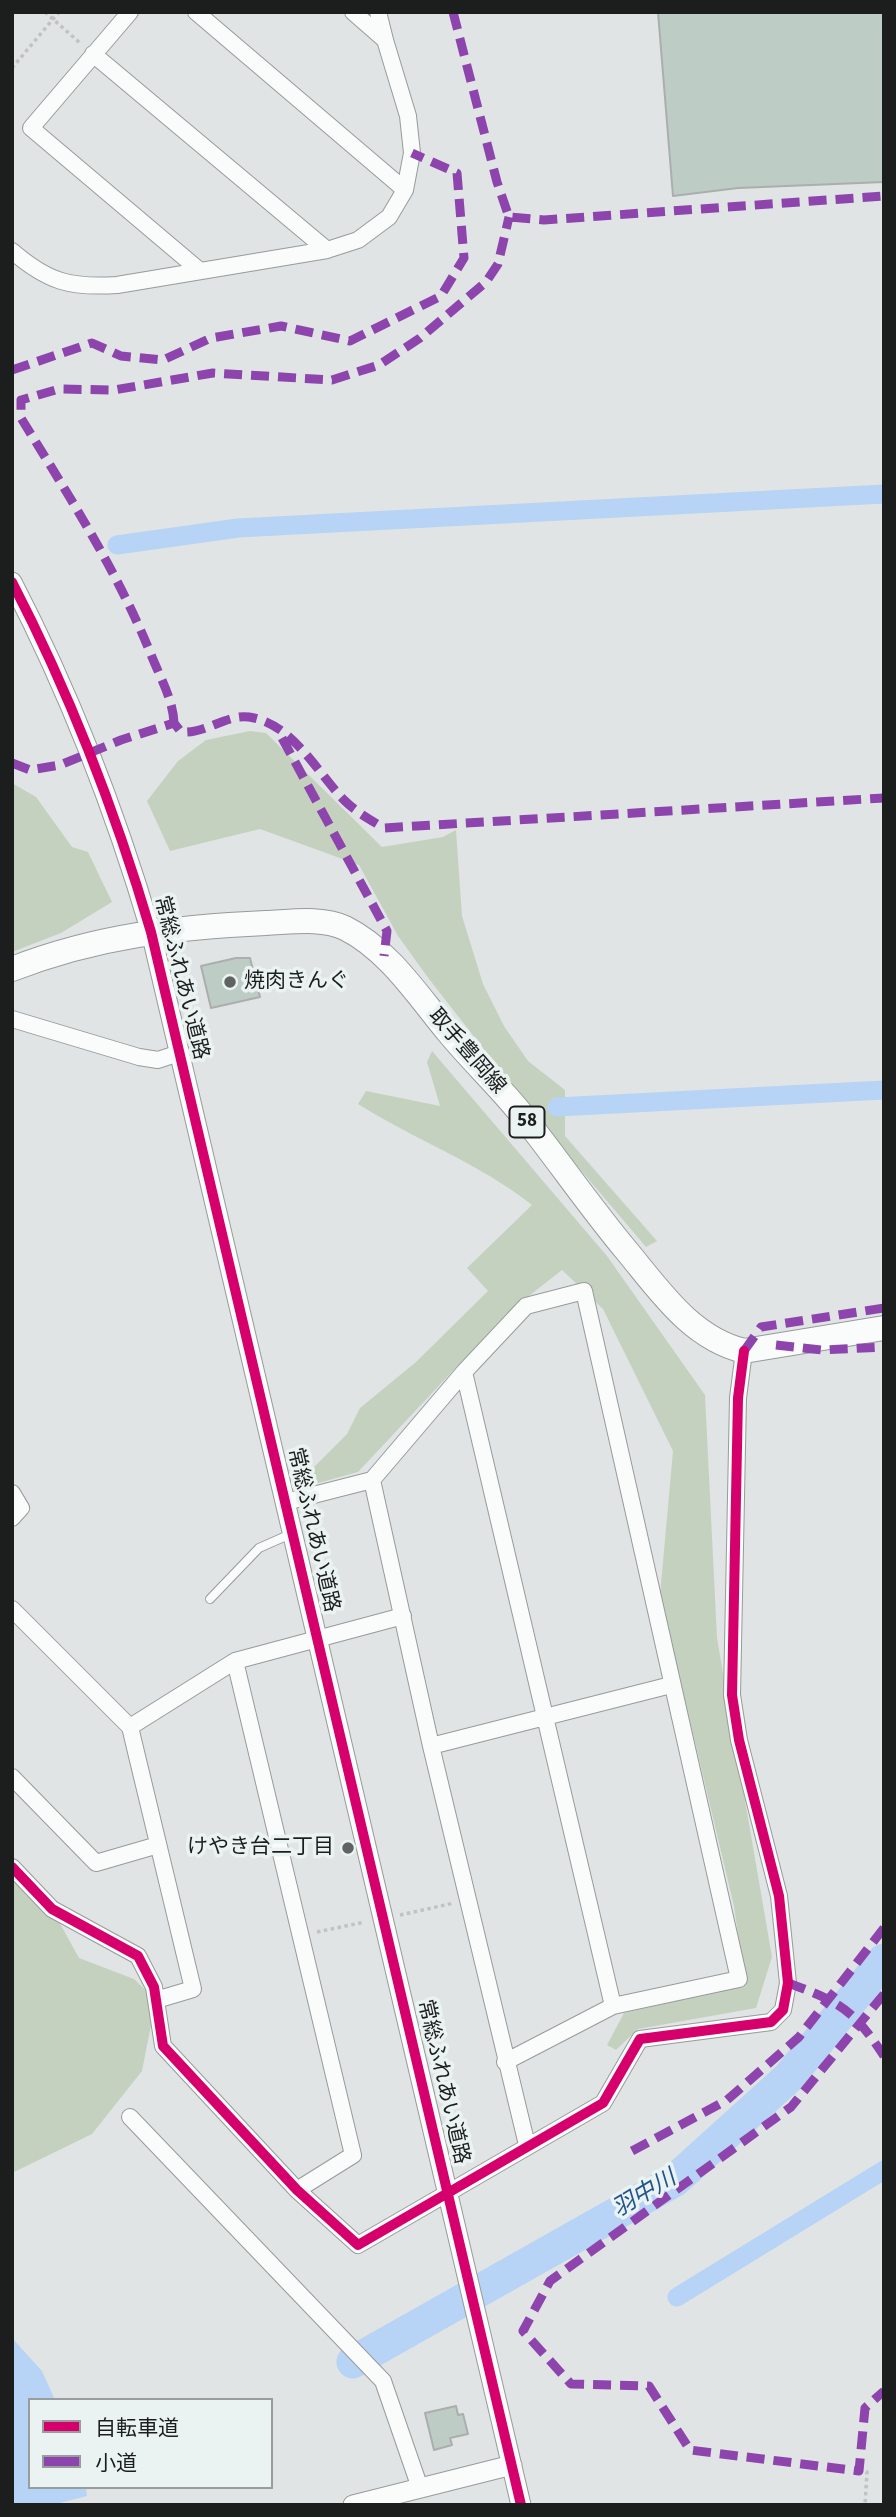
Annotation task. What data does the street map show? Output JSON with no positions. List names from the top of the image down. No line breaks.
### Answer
{"streets":{"main road":["取手豊岡線","58"],"street":["常総ふれあい道路"]},"crossings":[["常総ふれあい道路","取手豊岡線"]],"water":["羽中川"],"places":["焼肉きんぐ","けやき台二丁目"],"legend":["自転車道","小道"]}
